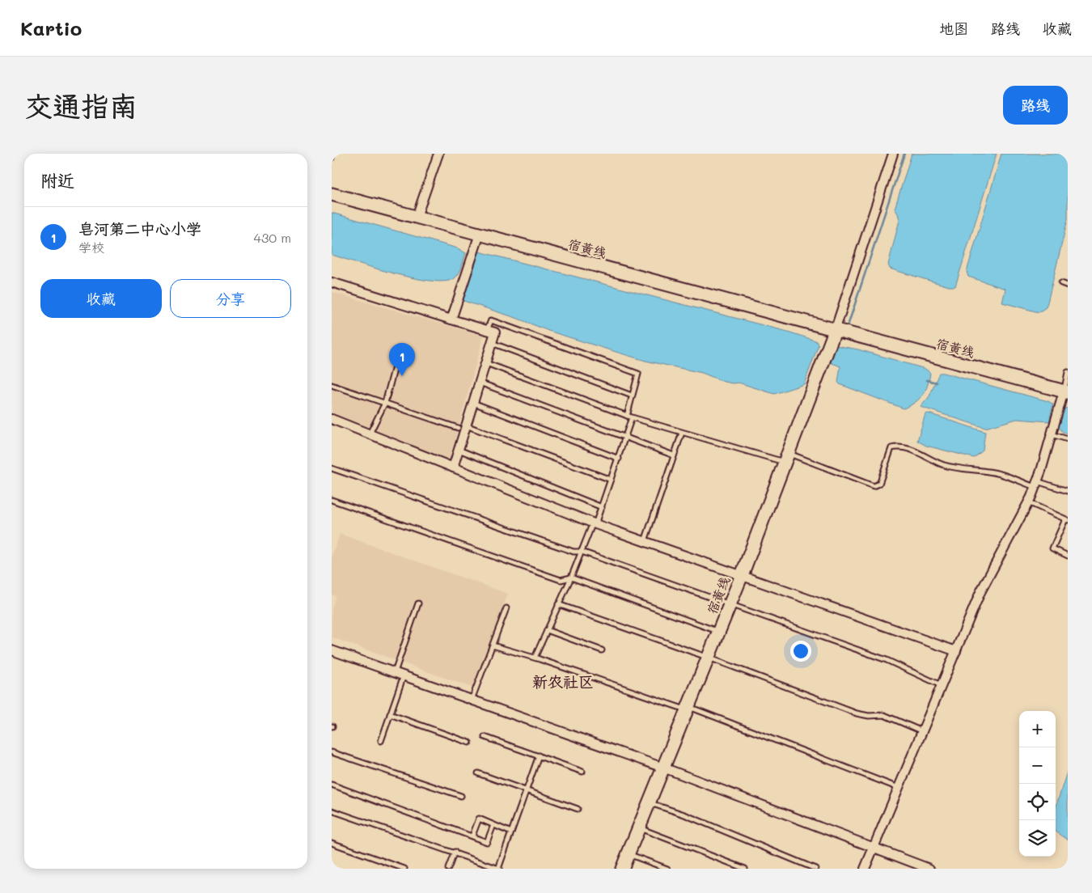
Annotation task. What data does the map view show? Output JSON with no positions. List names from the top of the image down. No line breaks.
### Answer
{"streets":{"main road":["宿黄线"]},"districts":["新农社区"],"page":{"header":"Kartio","nav":["地图","路线","收藏"],"buttons":["路线",["收藏","分享"]],"title":"交通指南","heading":"附近","list":[{"mark":"1","name":"皂河第二中心小学","note":"学校","value":"430 m"}],"pins":"1","map_buttons":["+","−"]}}
